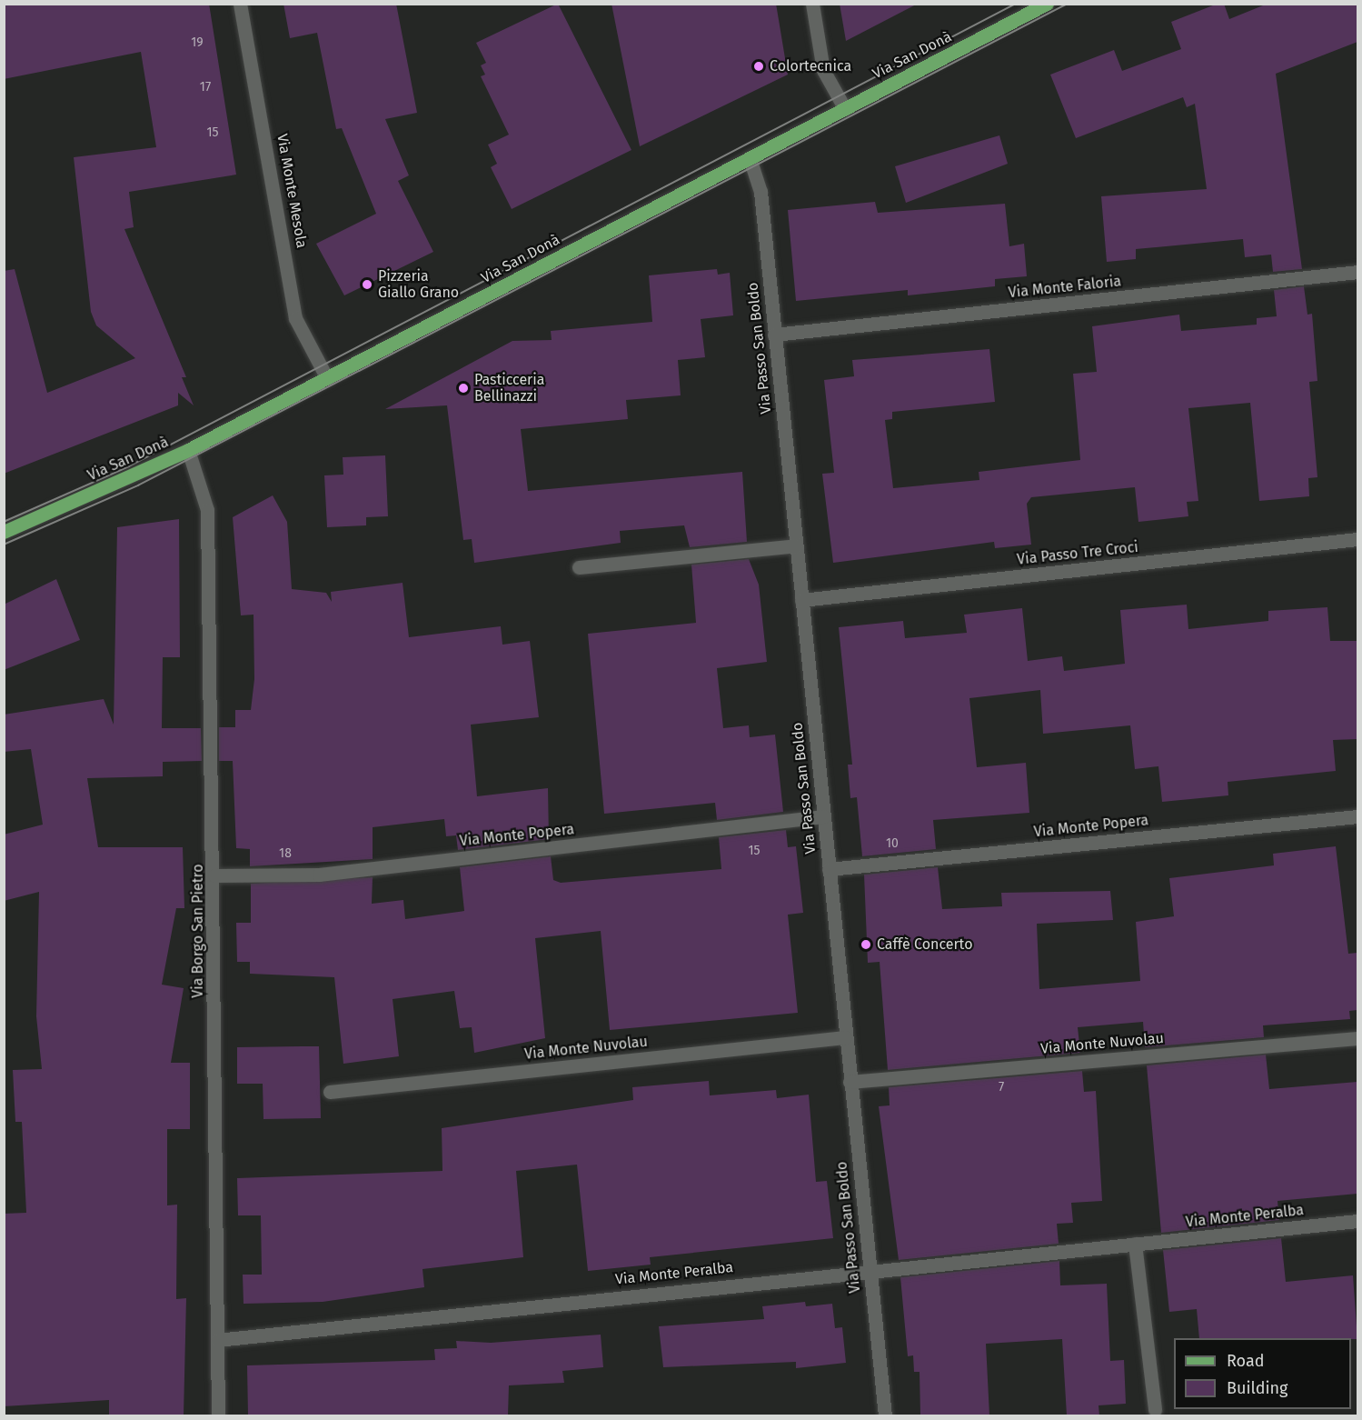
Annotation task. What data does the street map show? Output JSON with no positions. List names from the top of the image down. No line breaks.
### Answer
{"streets":{"main road":["Via San Donà"],"street":["Via Monte Mesola","Via Monte Faloria","Via Passo San Boldo","Via Passo Tre Croci","Via Monte Popera","Via Borgo San Pietro","Via Monte Nuvolau","Via Monte Peralba"]},"crossings":[["Via San Donà","Via Monte Mesola"],["Via San Donà","Via Passo San Boldo"],["Via San Donà","Via Borgo San Pietro"],["Via Monte Faloria","Via Passo San Boldo"],["Via Passo San Boldo","Via Passo Tre Croci"],["Via Passo San Boldo","Via Monte Popera"],["Via Passo San Boldo","Via Monte Nuvolau"],["Via Passo San Boldo","Via Monte Peralba"],["Via Monte Popera","Via Borgo San Pietro"],["Via Borgo San Pietro","Via Monte Peralba"]],"places":["Colortecnica","Pizzeria Giallo Grano","Pasticceria Bellinazzi","Caffè Concerto"],"house_numbers":["19","17","15","10","15","18","7"],"legend":["Road","Building"]}
